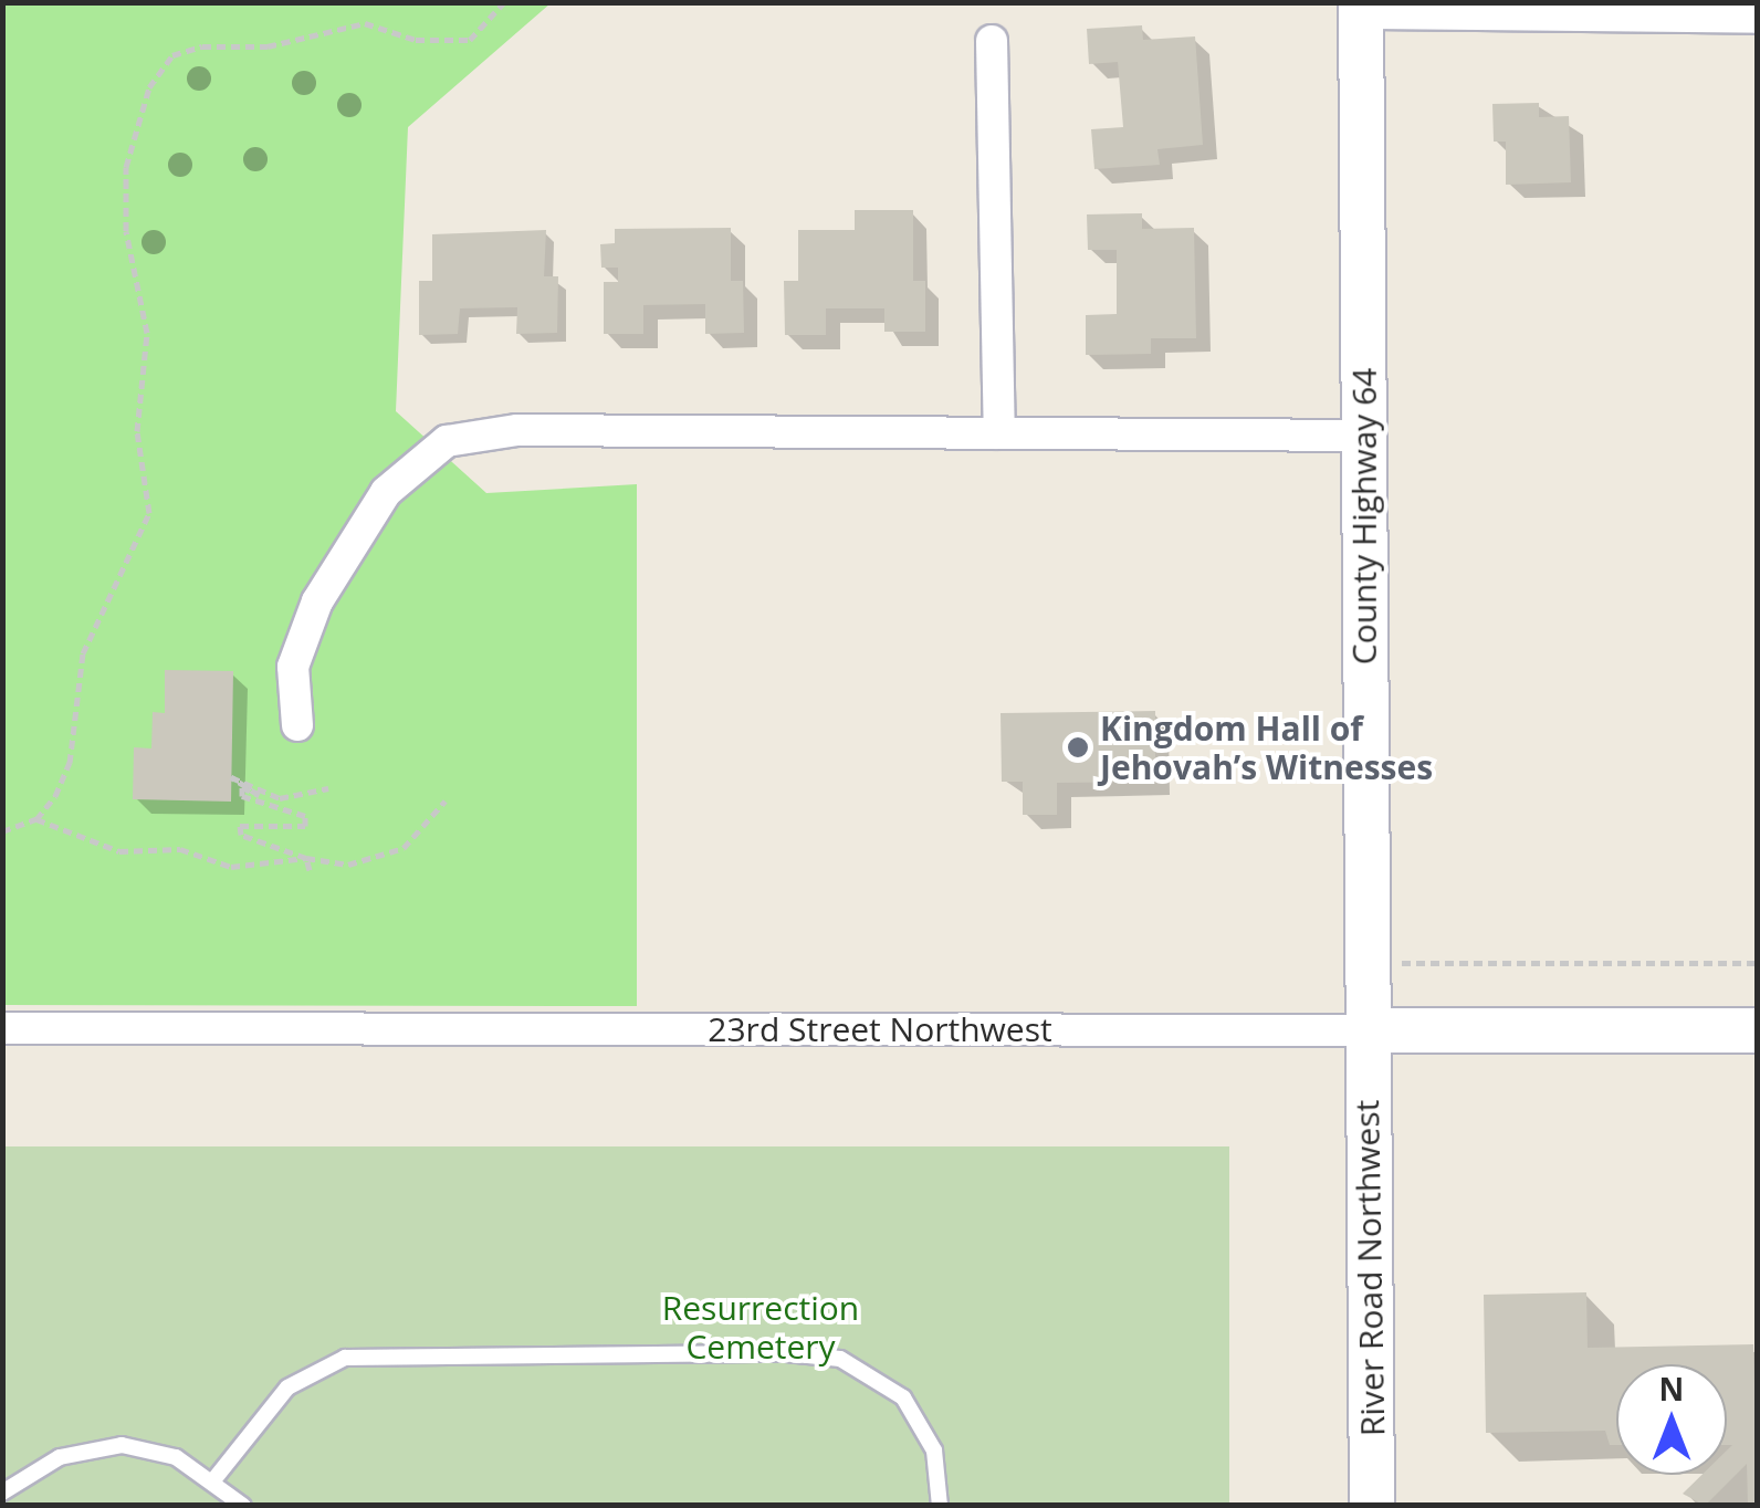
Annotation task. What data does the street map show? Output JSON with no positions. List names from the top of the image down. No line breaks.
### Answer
{"streets":{"street":["County Highway 64","23rd Street Northwest","River Road Northwest"]},"crossings":[["County Highway 64","23rd Street Northwest"],["County Highway 64","River Road Northwest"],["23rd Street Northwest","River Road Northwest"]],"parks":["Resurrection Cemetery"],"places":["Kingdom Hall of Jehovah’s Witnesses"],"north":"top"}
